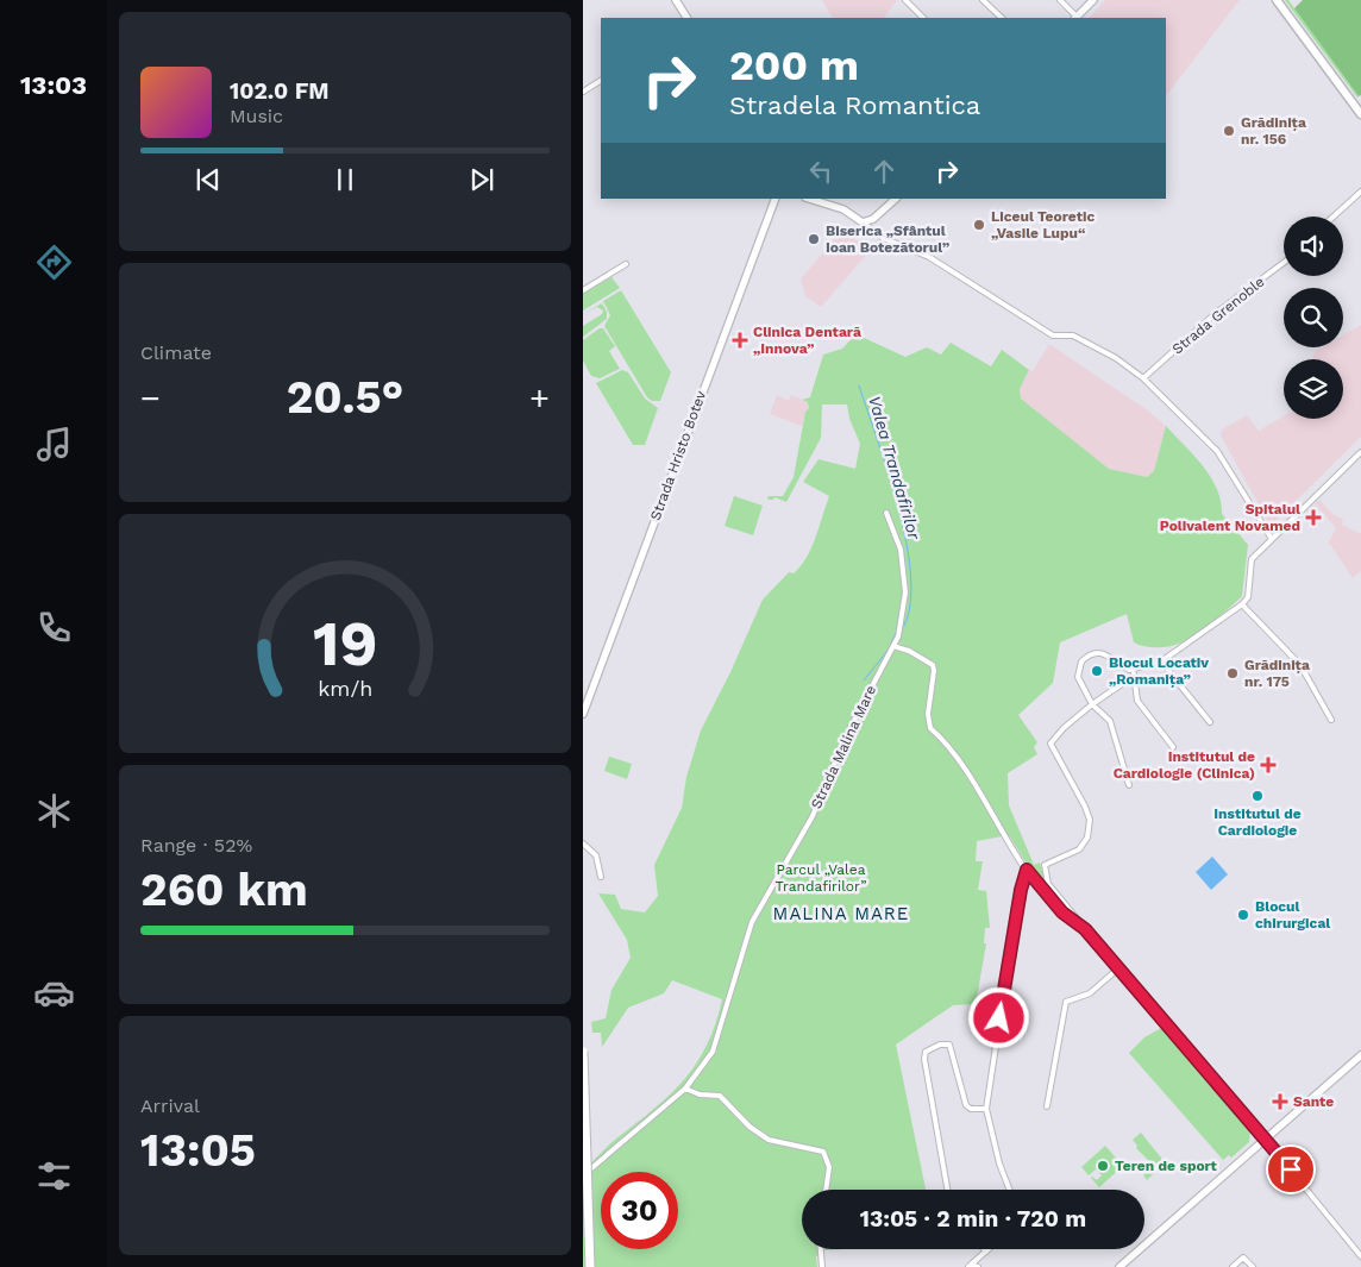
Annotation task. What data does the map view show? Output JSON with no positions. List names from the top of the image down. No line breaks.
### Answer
{"streets":{"main road":["Strada Hristo Botev"],"street":["Strada Grenoble","Strada Malina Mare"]},"districts":["MALINA MARE"],"water":["Valea Trandafirilor"],"parks":["Parcul „Valea Trandafirilor”"],"places":{"other":["Grădinița nr. 156","Liceul Teoretic „Vasile Lupu“","Biserica „Sfântul Ioan Botezătorul”","Blocul Locativ „Romanița”","Grădinița nr. 175","Institutul de Cardiologie","Blocul chirurgical","Teren de sport"],"health":["Clinica Dentară „Innova”","Spitalul Polivalent Novamed","Institutul de Cardiologie (Clinica)","Sante"]},"page":{"tabs":"13:03","turn":["200 m","Stradela Romantica"],"song":["102.0 FM","Music"],"tile":["Climate",["Range · 52%","260 km"],["Arrival","13:05"]],"heat":["−","20.5°","+"],"limit":"30","trip":"13:05 · 2 min · 720 m","gauge":["19","km/h"]}}
